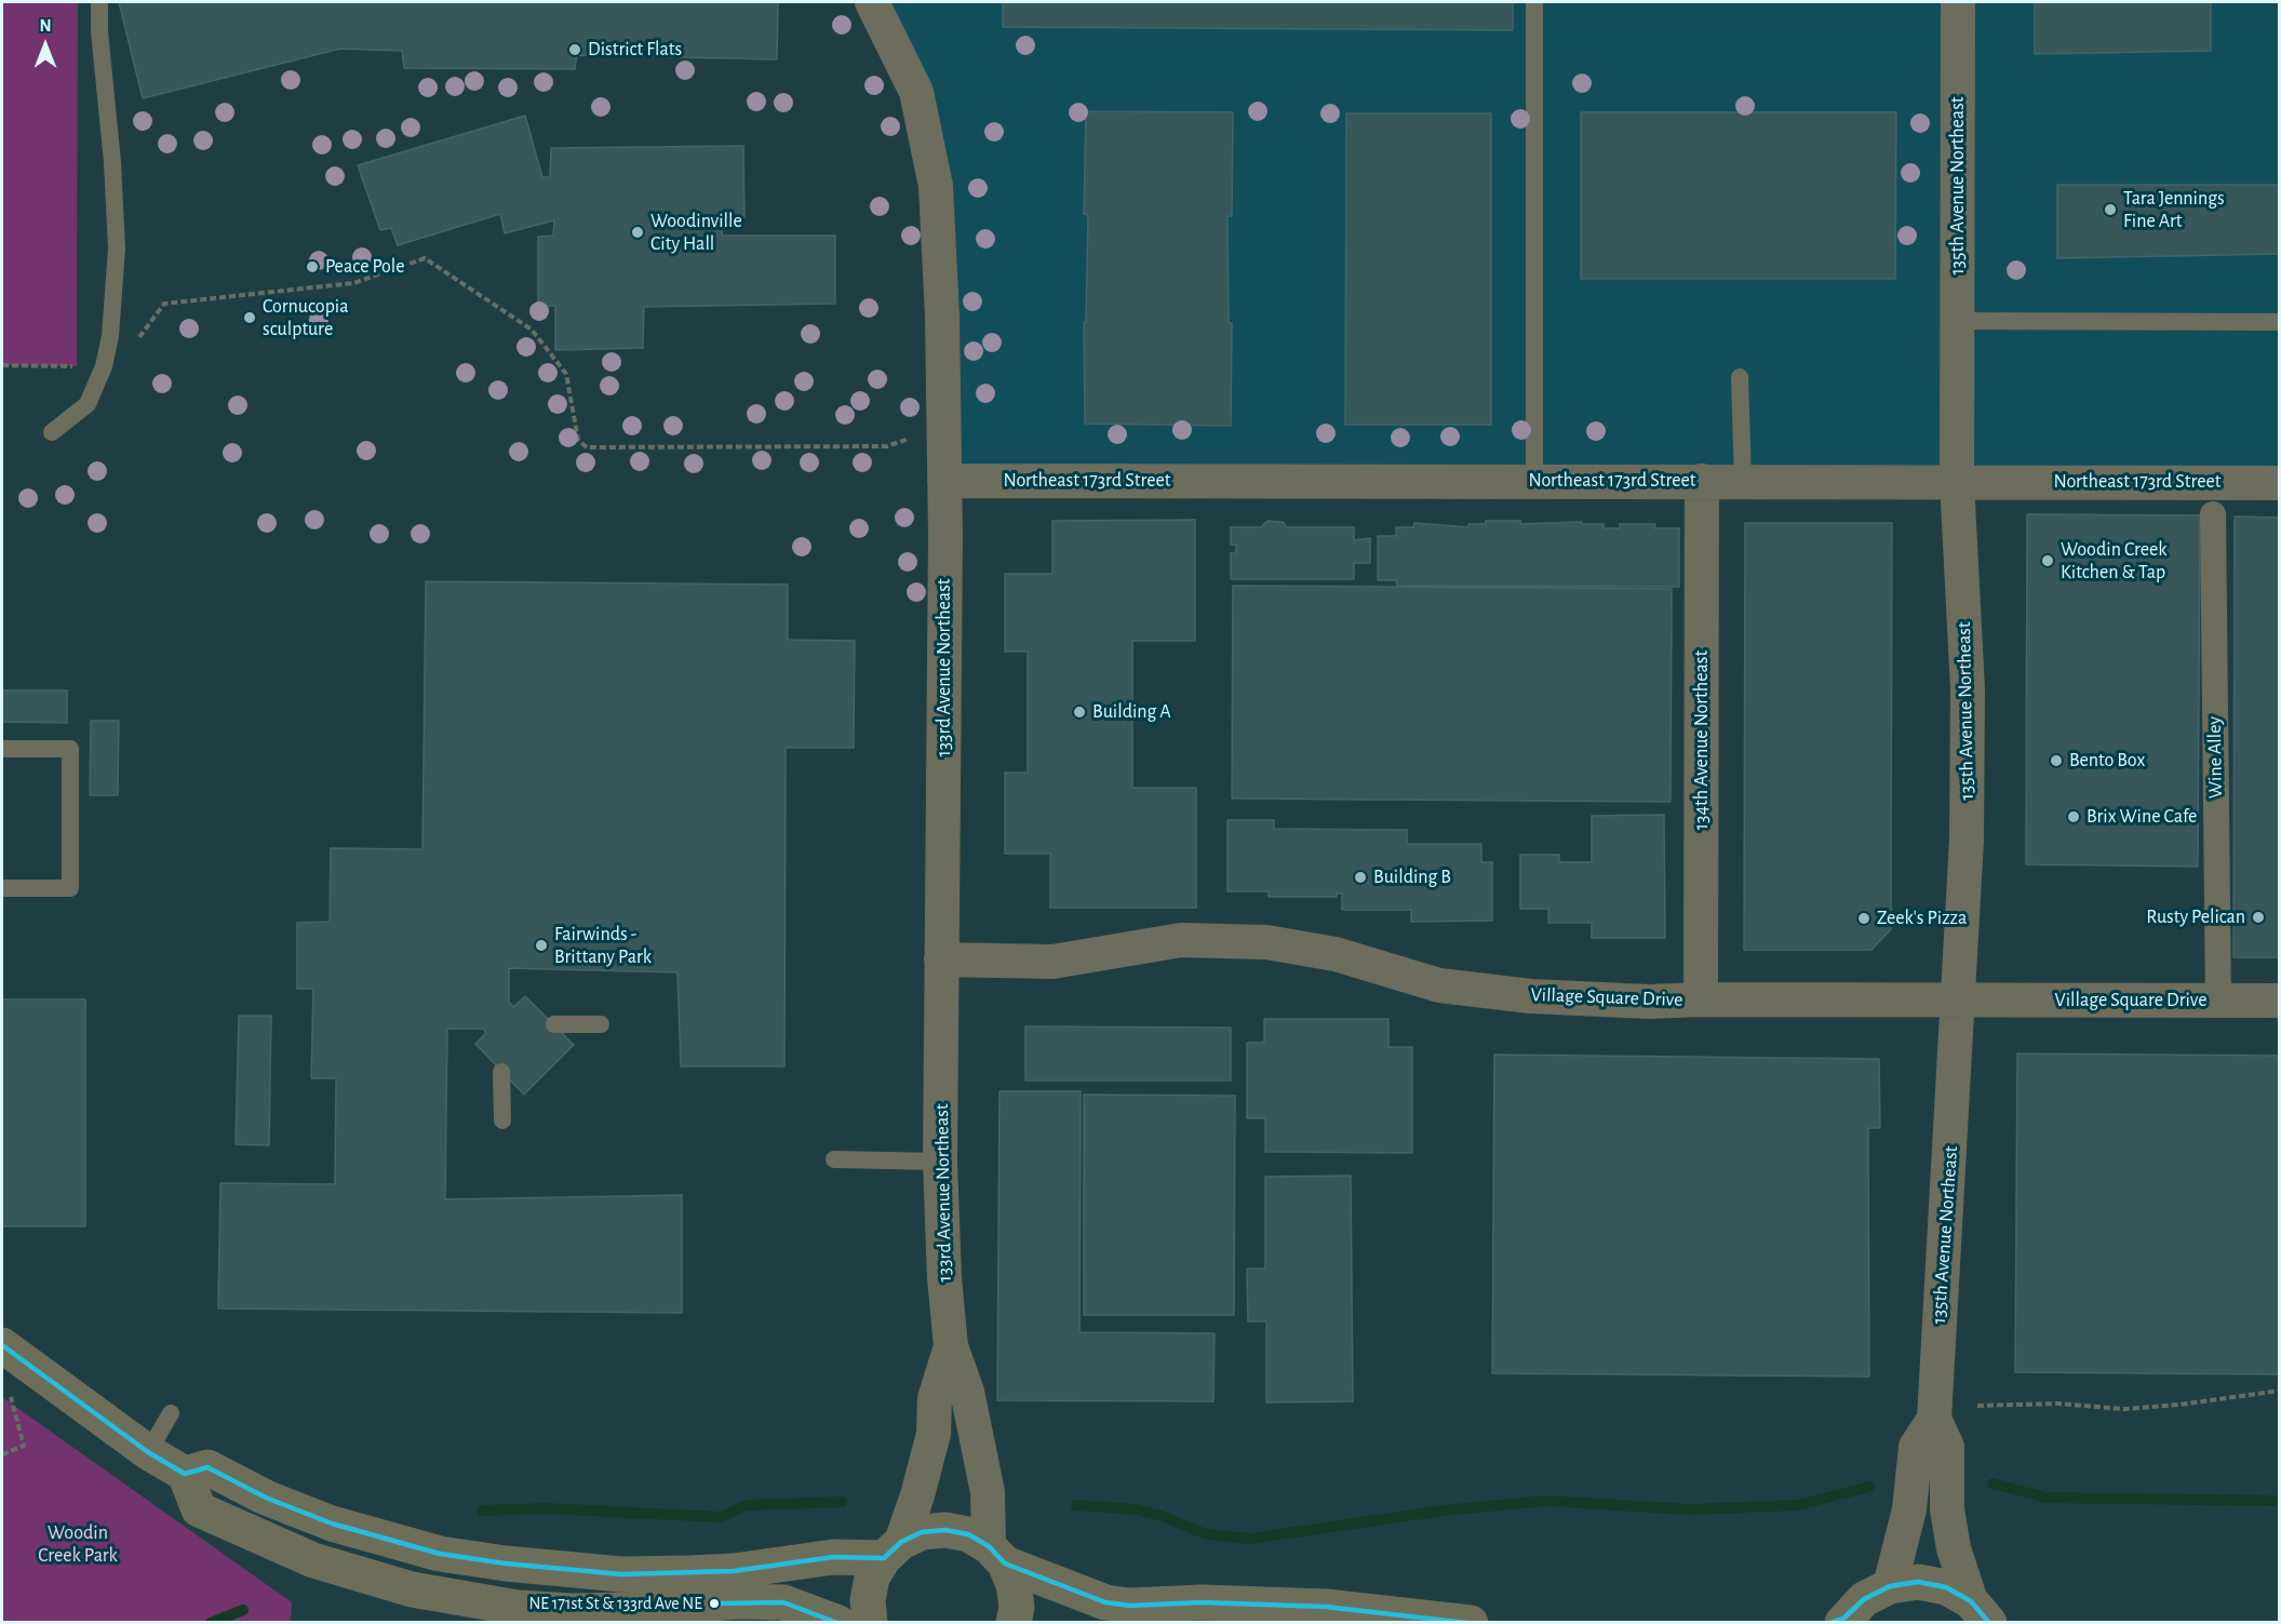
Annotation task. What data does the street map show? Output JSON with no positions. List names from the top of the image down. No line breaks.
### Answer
{"streets":{"street":["135th Avenue Northeast","Northeast 173rd Street","133rd Avenue Northeast","134th Avenue Northeast","Wine Alley","Village Square Drive"]},"crossings":[["135th Avenue Northeast","Northeast 173rd Street"],["135th Avenue Northeast","Village Square Drive"],["Northeast 173rd Street","133rd Avenue Northeast"],["Northeast 173rd Street","134th Avenue Northeast"],["133rd Avenue Northeast","Village Square Drive"],["134th Avenue Northeast","Village Square Drive"],["Wine Alley","Village Square Drive"]],"parks":["Woodin Creek Park"],"places":["District Flats","Tara Jennings Fine Art","Woodinville City Hall","Peace Pole","Cornucopia sculpture","Woodin Creek Kitchen & Tap","Building A","Bento Box","Brix Wine Cafe","Building B","Rusty Pelican","Zeek's Pizza","Fairwinds - Brittany Park","NE 171st St & 133rd Ave NE"],"north":"top"}
